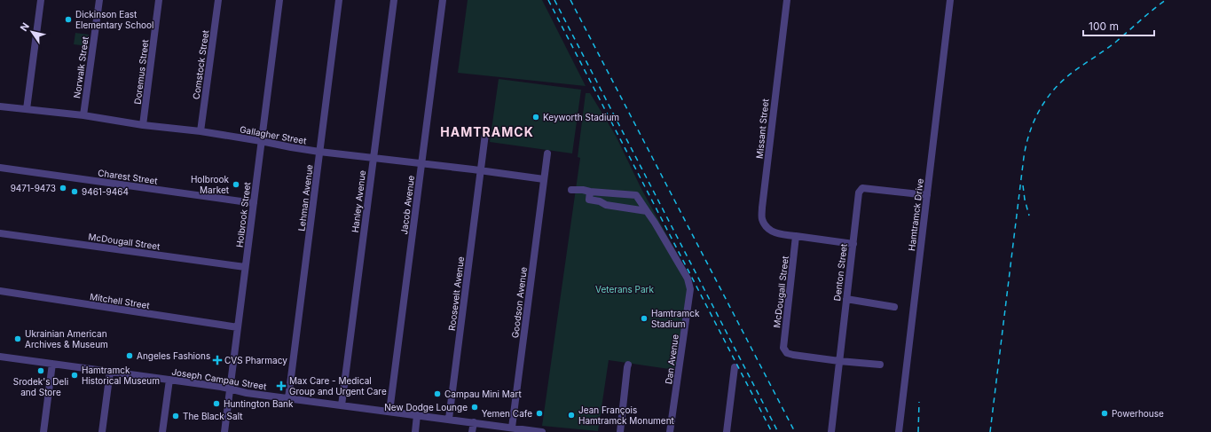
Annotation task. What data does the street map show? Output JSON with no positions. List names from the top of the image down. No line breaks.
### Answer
{"streets":{"street":["Comstock Street","Norwalk Street","Doremus Street","Missant Street","Gallagher Street","Charest Street","Lehman Avenue","Hanley Avenue","Jacob Avenue","Holbrook Street","Hamtramck Drive","McDougall Street","Denton Street","Roosevelt Avenue","Mitchell Street","Goodson Avenue","Dan Avenue","Joseph Campau Street"]},"crossings":[["Comstock Street","Gallagher Street"],["Norwalk Street","Gallagher Street"],["Doremus Street","Gallagher Street"],["Missant Street","McDougall Street"],["Gallagher Street","Lehman Avenue"],["Gallagher Street","Hanley Avenue"],["Gallagher Street","Jacob Avenue"],["Gallagher Street","Holbrook Street"],["Gallagher Street","Roosevelt Avenue"],["Gallagher Street","Goodson Avenue"],["Charest Street","Holbrook Street"],["Lehman Avenue","Joseph Campau Street"],["Hanley Avenue","Joseph Campau Street"],["Jacob Avenue","Joseph Campau Street"],["Holbrook Street","McDougall Street"],["Holbrook Street","Mitchell Street"],["Holbrook Street","Joseph Campau Street"],["Hamtramck Drive","Denton Street"],["McDougall Street","Denton Street"],["Roosevelt Avenue","Joseph Campau Street"],["Goodson Avenue","Joseph Campau Street"]],"districts":["HAMTRAMCK"],"parks":["Veterans Park"],"places":{"other":["Dickinson East Elementary School","Keyworth Stadium","Holbrook Market","9471-9473","9461-9464","Hamtramck Stadium","Ukrainian American Archives & Museum","Angeles Fashions","Srodek's Deli and Store","Hamtramck Historical Museum","Campau Mini Mart","Huntington Bank","New Dodge Lounge","Yemen Cafe","Powerhouse","Jean François Hamtramck Monument","The Black Salt"],"health":["CVS Pharmacy","Max Care - Medical Group and Urgent Care"]},"scale_bar":"100 m","north":"top left"}
